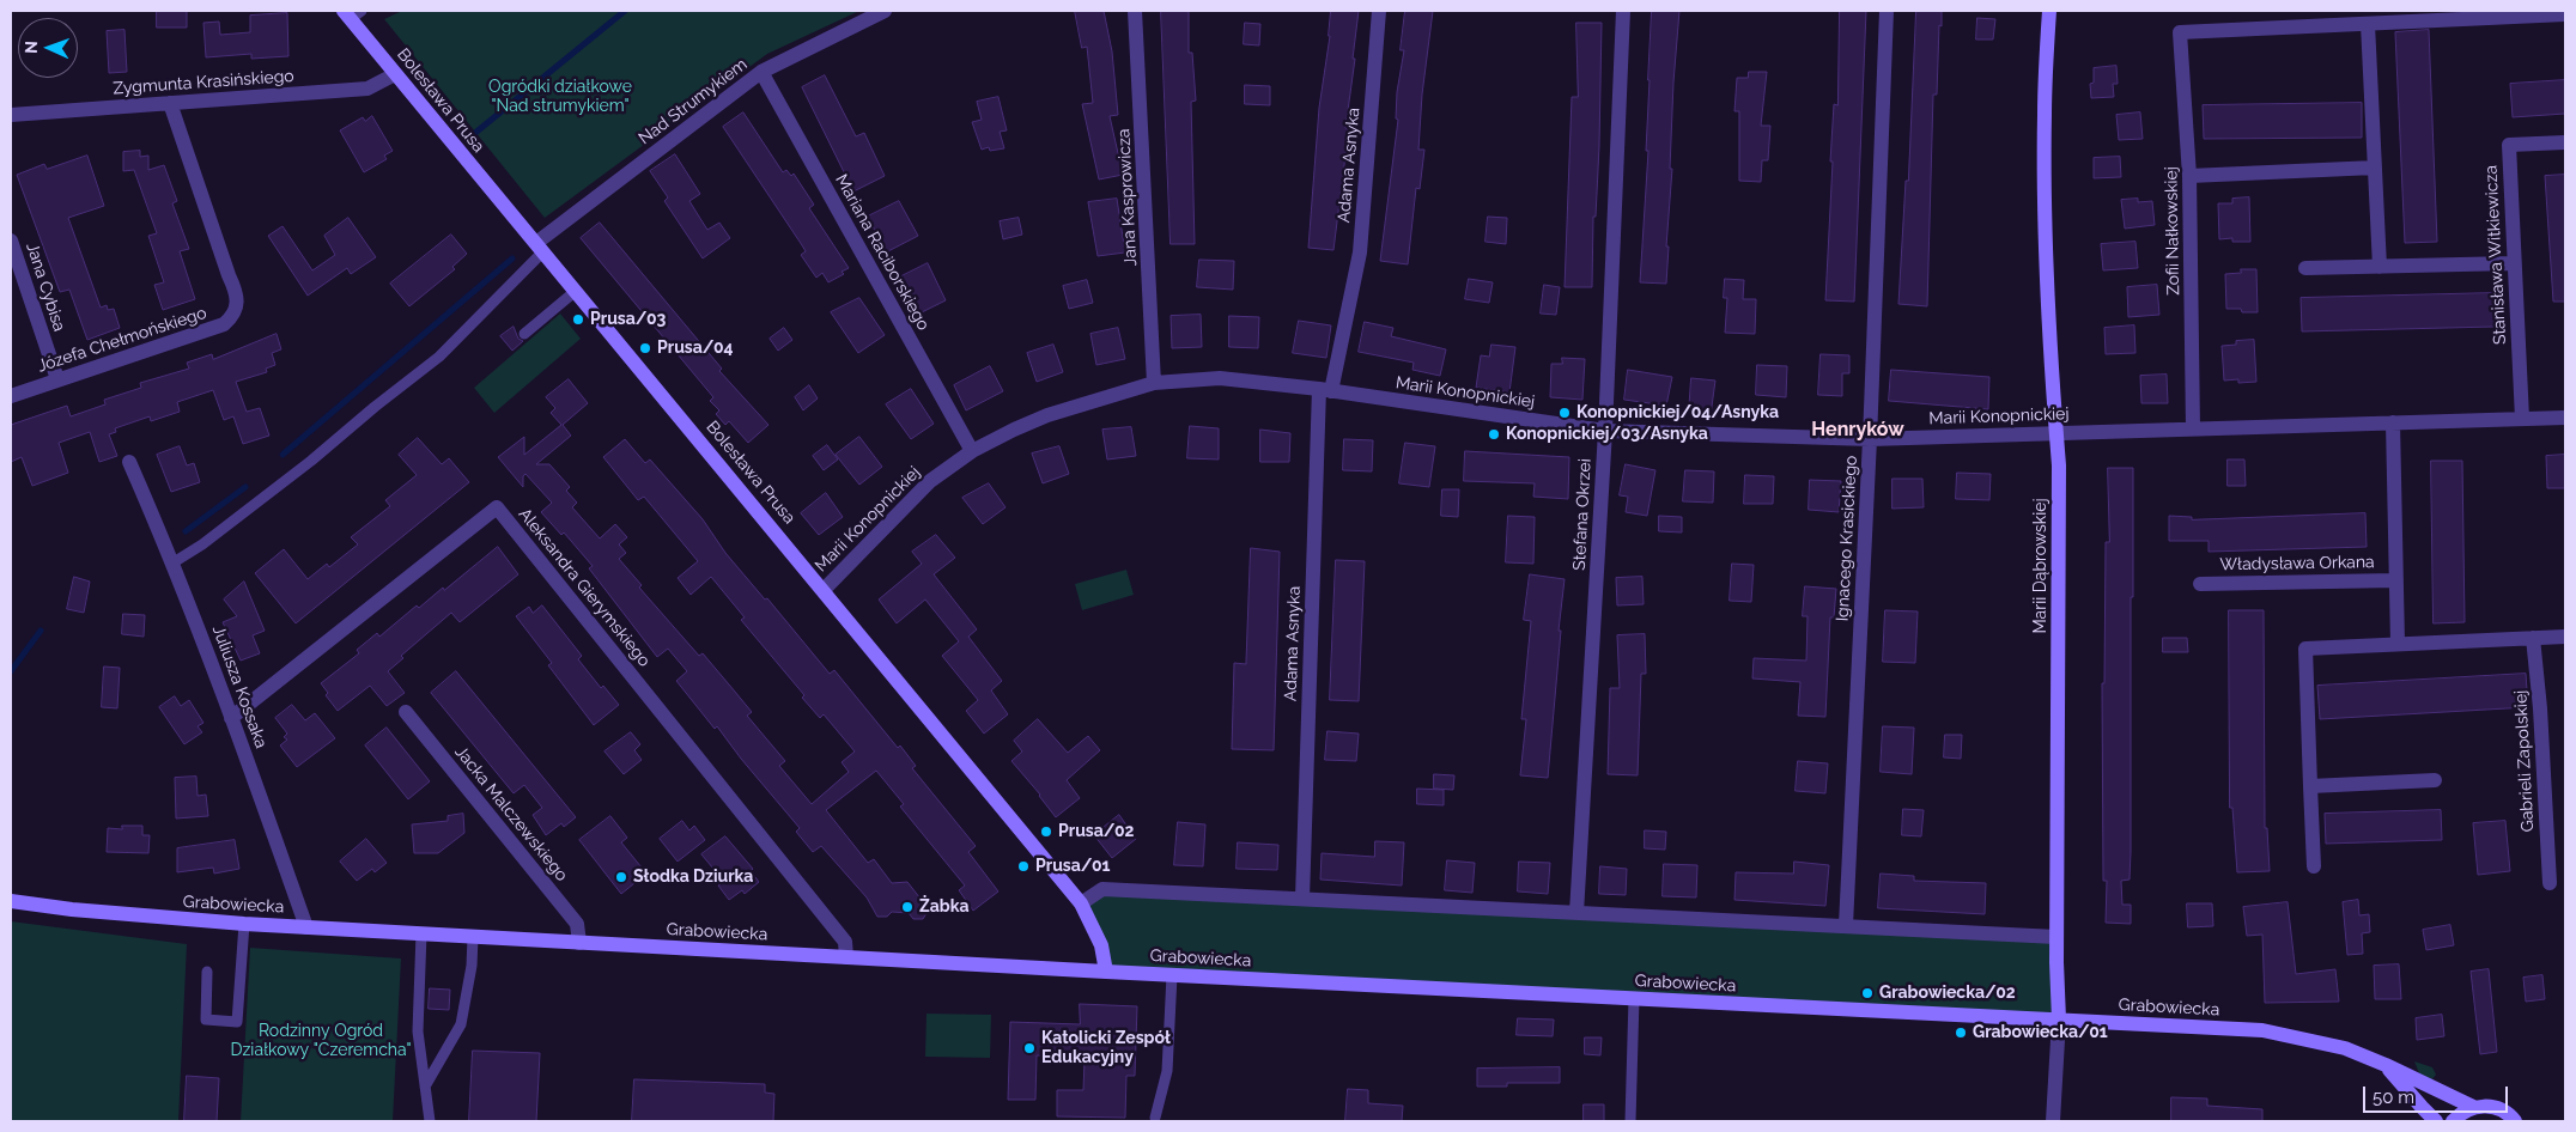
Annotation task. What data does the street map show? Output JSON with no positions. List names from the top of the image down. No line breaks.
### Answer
{"streets":{"street":["Zygmunta Krasińskiego","Bolesława Prusa","Nad Strumykiem","Adama Asnyka","Jana Kasprowicza","Zofii Nałkowskiej","Mariana Raciborskiego","Stanisława Witkiewicza","Jana Cybisa","Józefa Chełmońskiego","Marii Konopnickiej","Stefana Okrzei","Ignacego Krasickiego","Władysława Orkana","Marii Dąbrowskiej","Aleksandra Gierymskiego","Juliusza Kossaka","Gabrieli Zapolskiej","Jacka Malczewskiego","Grabowiecka"]},"crossings":[["Zygmunta Krasińskiego","Bolesława Prusa"],["Zygmunta Krasińskiego","Józefa Chełmońskiego"],["Bolesława Prusa","Nad Strumykiem"],["Bolesława Prusa","Marii Konopnickiej"],["Bolesława Prusa","Grabowiecka"],["Nad Strumykiem","Mariana Raciborskiego"],["Adama Asnyka","Marii Konopnickiej"],["Jana Kasprowicza","Marii Konopnickiej"],["Zofii Nałkowskiej","Marii Konopnickiej"],["Mariana Raciborskiego","Marii Konopnickiej"],["Stanisława Witkiewicza","Marii Konopnickiej"],["Jana Cybisa","Józefa Chełmońskiego"],["Marii Konopnickiej","Stefana Okrzei"],["Marii Konopnickiej","Ignacego Krasickiego"],["Marii Konopnickiej","Władysława Orkana"],["Marii Konopnickiej","Marii Dąbrowskiej"],["Marii Dąbrowskiej","Grabowiecka"],["Aleksandra Gierymskiego","Juliusza Kossaka"],["Aleksandra Gierymskiego","Grabowiecka"],["Juliusza Kossaka","Grabowiecka"],["Jacka Malczewskiego","Grabowiecka"]],"districts":["Henryków"],"parks":["Ogródki działkowe \"Nad strumykiem\"","Rodzinny Ogród Działkowy \"Czeremcha\""],"places":["Prusa/03","Prusa/04","Konopnickiej/04/Asnyka","Konopnickiej/03/Asnyka","Prusa/02","Prusa/01","Słodka Dziurka","Żabka","Grabowiecka/02","Grabowiecka/01","Katolicki Zespół Edukacyjny"],"scale_bar":"50 m","north":"left"}
